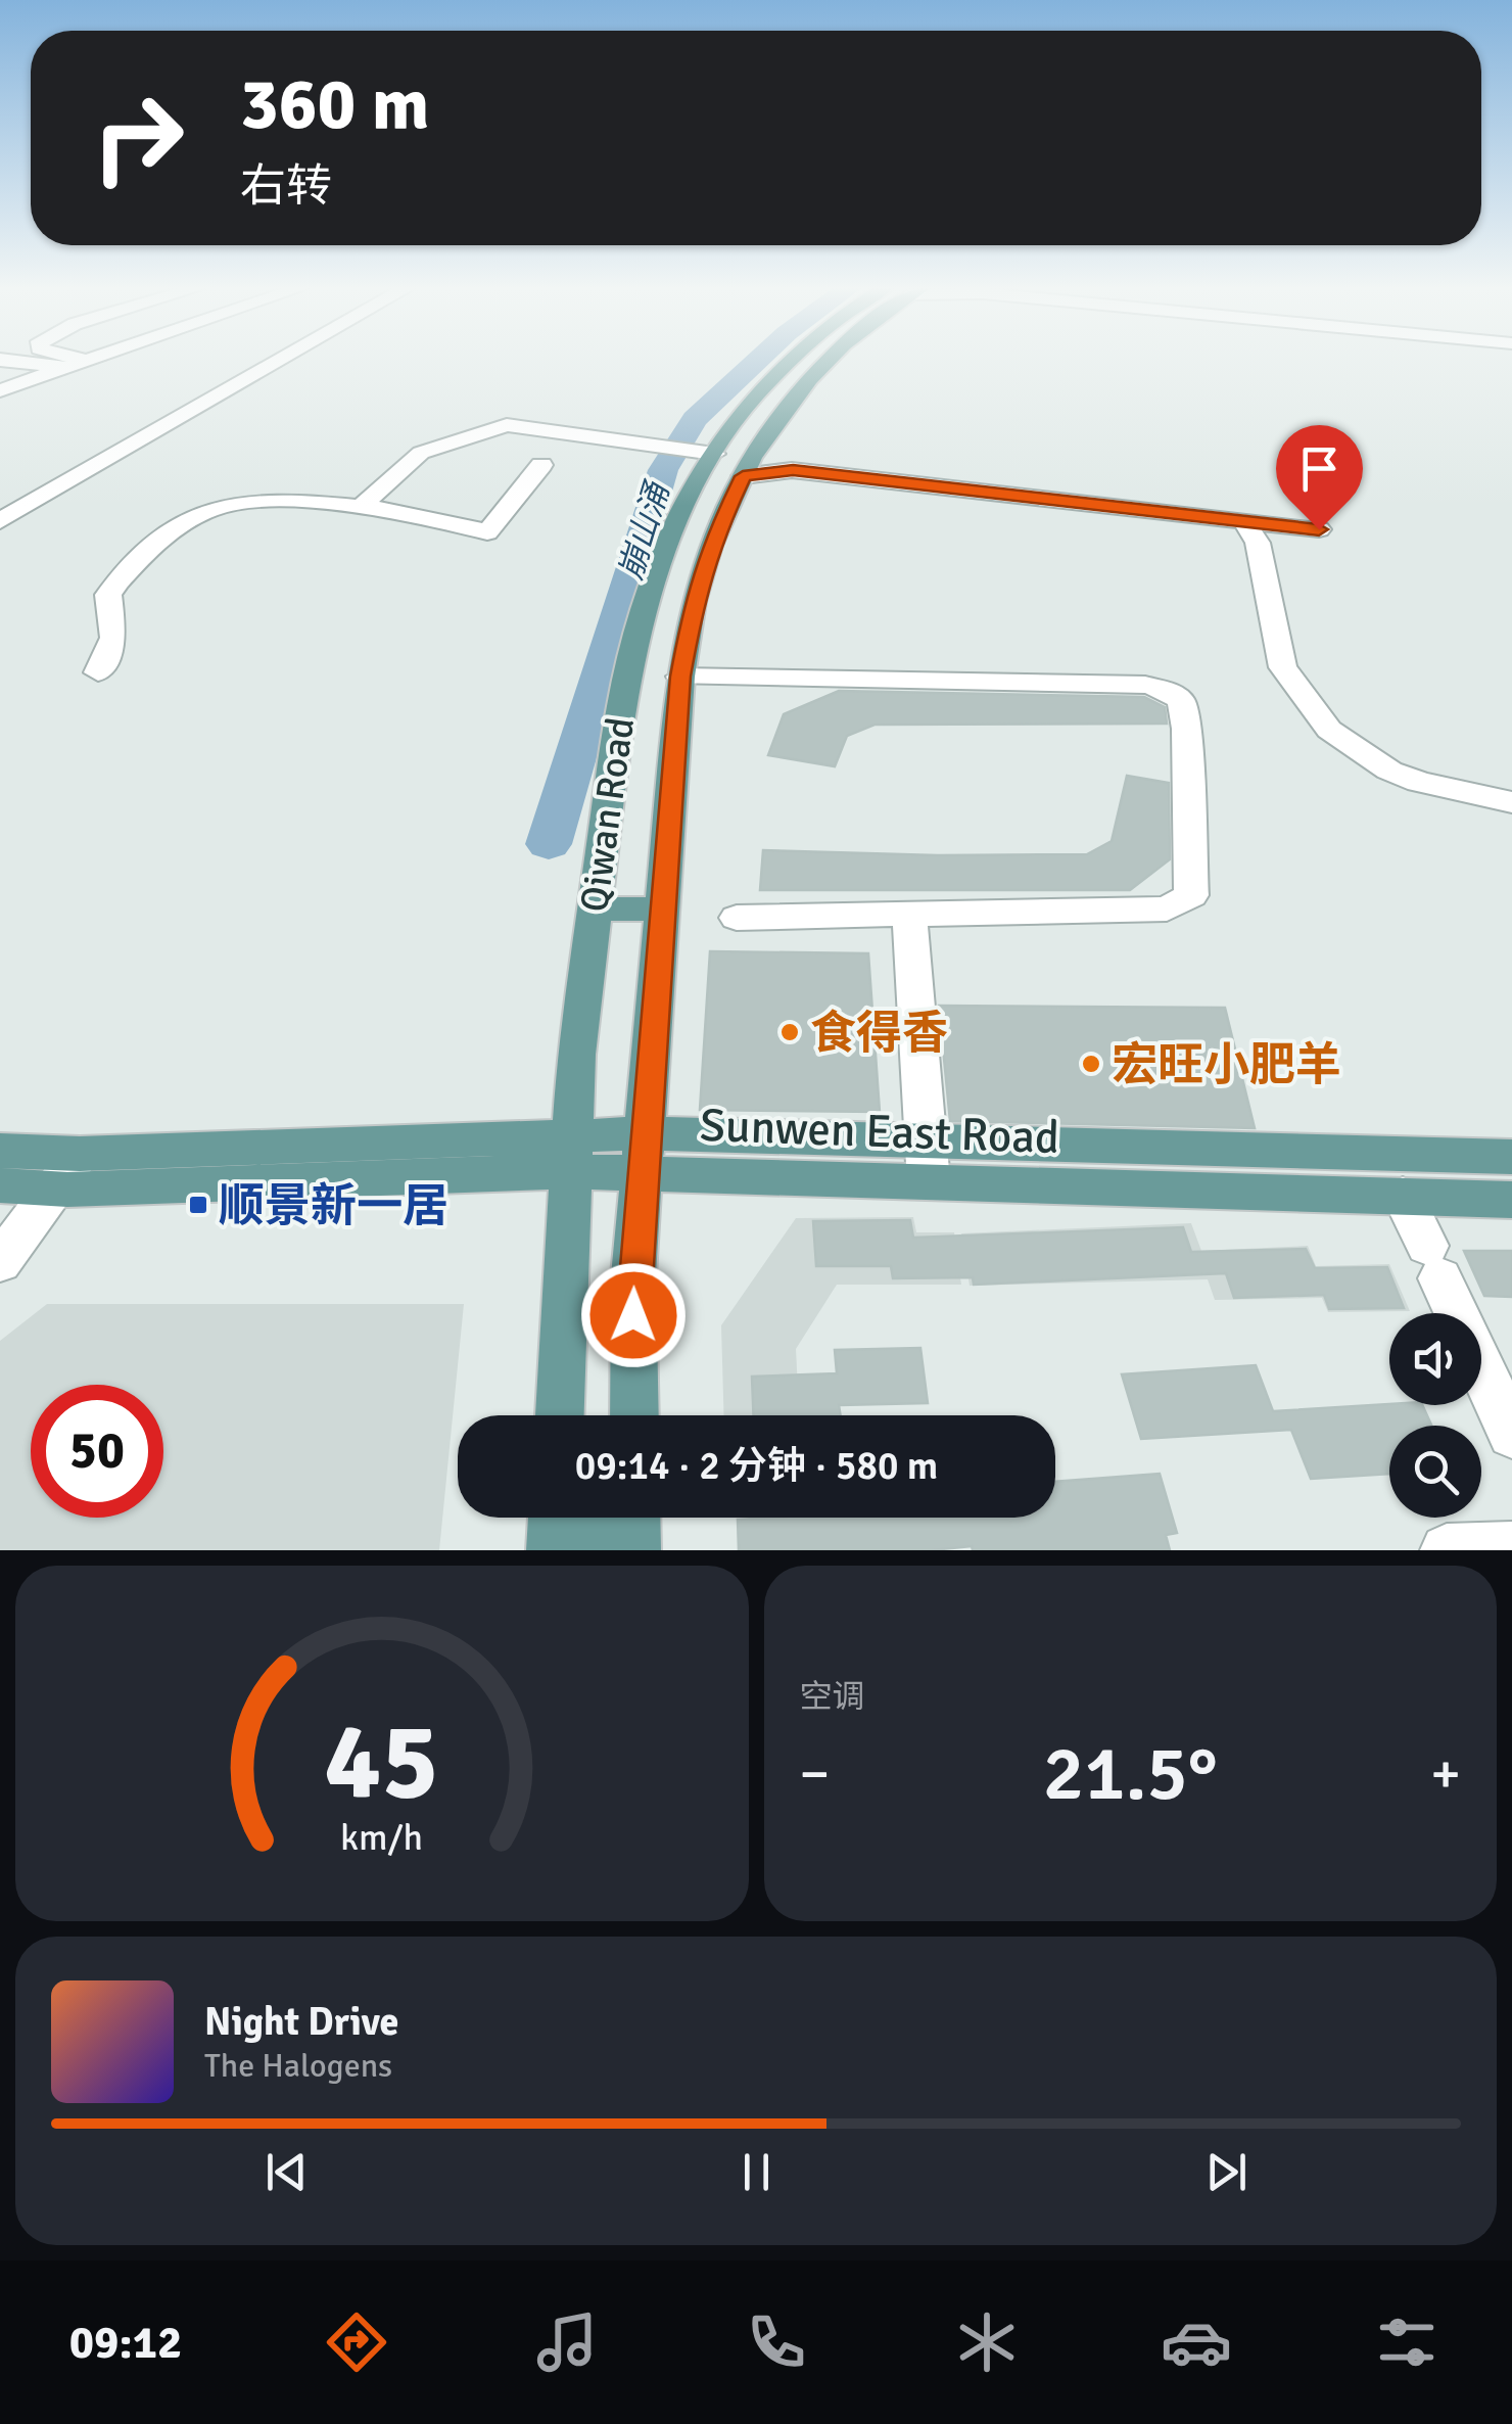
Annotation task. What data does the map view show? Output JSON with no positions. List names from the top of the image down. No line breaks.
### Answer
{"streets":{"main road":["Qiwan Road","Sunwen East Road"]},"crossings":[["Qiwan Road","Sunwen East Road"]],"water":["崩山涌"],"places":{"other":["食得香","宏旺小肥羊"],"transit":["顺景新一居"]},"page":{"turn":["360 m","右转"],"limit":"50","trip":"09:14 · 2 分钟 · 580 m","tile":"空调","heat":["−","21.5°","+"],"song":["Night Drive","The Halogens"],"tabs":"09:12","gauge":["45","km/h"]}}
